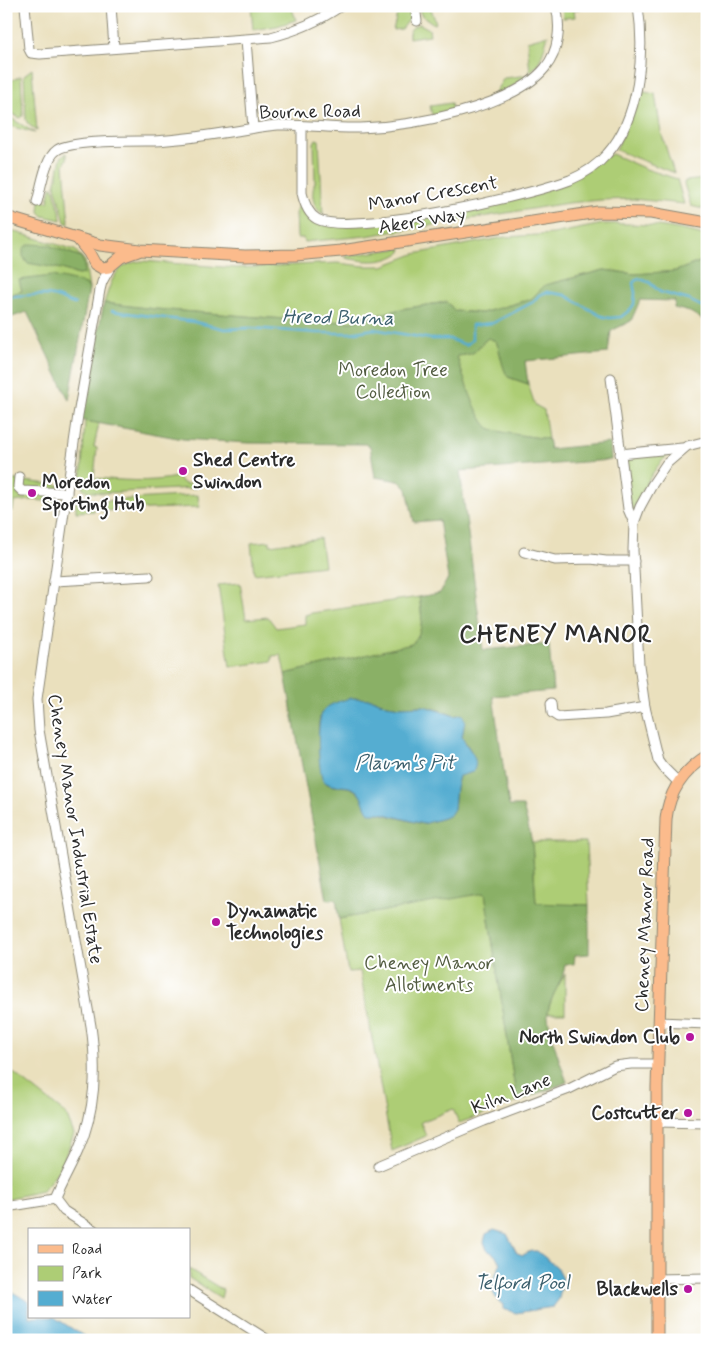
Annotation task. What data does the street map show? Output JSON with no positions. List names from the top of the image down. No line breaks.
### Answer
{"streets":{"main road":["Akers Way","Cheney Manor Road"],"street":["Bourne Road","Manor Crescent","Cheney Manor Industrial Estate","Kiln Lane"]},"crossings":[["Bourne Road","Manor Crescent"],["Akers Way","Cheney Manor Industrial Estate"],["Cheney Manor Road","Kiln Lane"]],"districts":["CHENEY MANOR"],"water":["Hreod Burna","Plaum's Pit","Telford Pool"],"parks":["Moredon Tree Collection","Cheney Manor Allotments"],"places":["Shed Centre Swindon","Moredon Sporting Hub","Dynamatic Technologies","North Swindon Club","Costcutter","Blackwells"],"legend":["Road","Park","Water"]}
